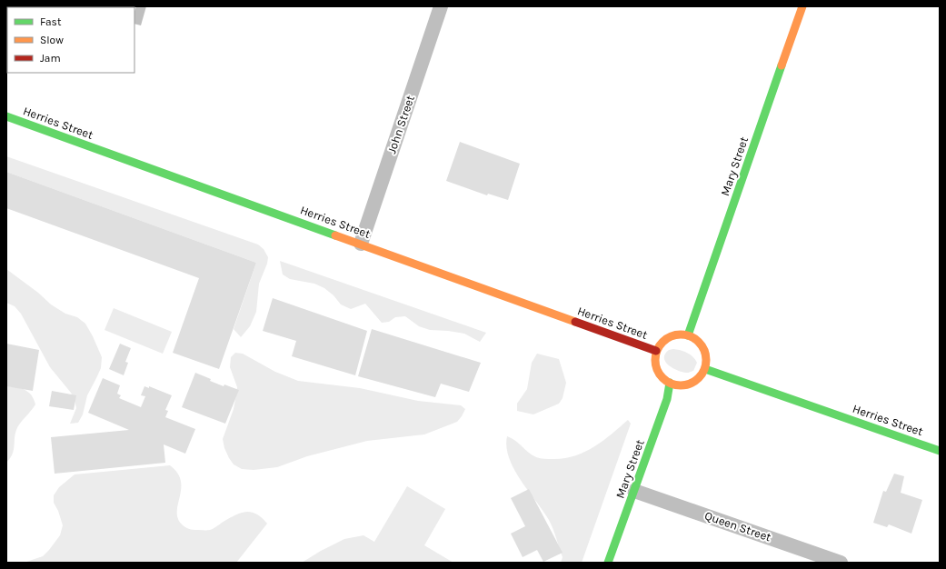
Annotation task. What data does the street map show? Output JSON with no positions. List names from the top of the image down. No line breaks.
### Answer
{"streets":{"main road":["Herries Street","Mary Street"],"street":["John Street","Queen Street"]},"crossings":[["Herries Street","John Street"],["Herries Street","Mary Street"],["Mary Street","Queen Street"]],"legend":["Fast","Slow","Jam"]}
